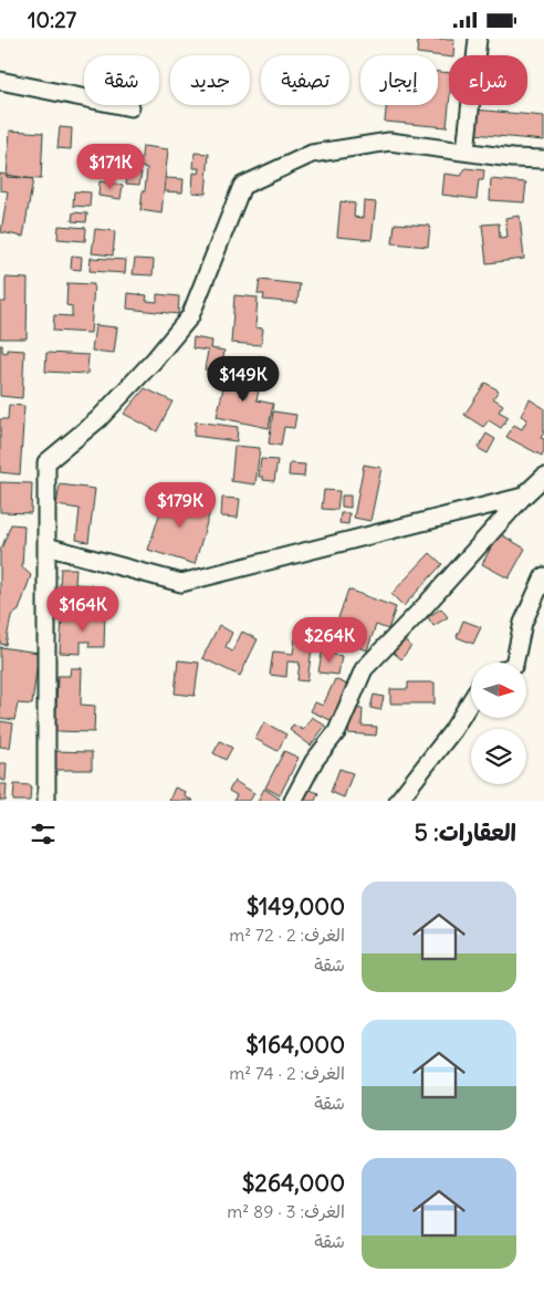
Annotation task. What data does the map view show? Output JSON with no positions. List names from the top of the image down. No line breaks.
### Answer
{"north":"right","page":{"status":"10:27","chip":["شراء","إيجار","تصفية","جديد","شقة"],"price":["$171K","$149K","$179K","$164K","$264K"],"heading":"العقارات: 5","list":[{"name":"$149,000","note":"الغرف: 2 · 72 m² · شقة"},{"name":"$164,000","note":"الغرف: 2 · 74 m² · شقة"},{"name":"$264,000","note":"الغرف: 3 · 89 m² · شقة"}]}}
